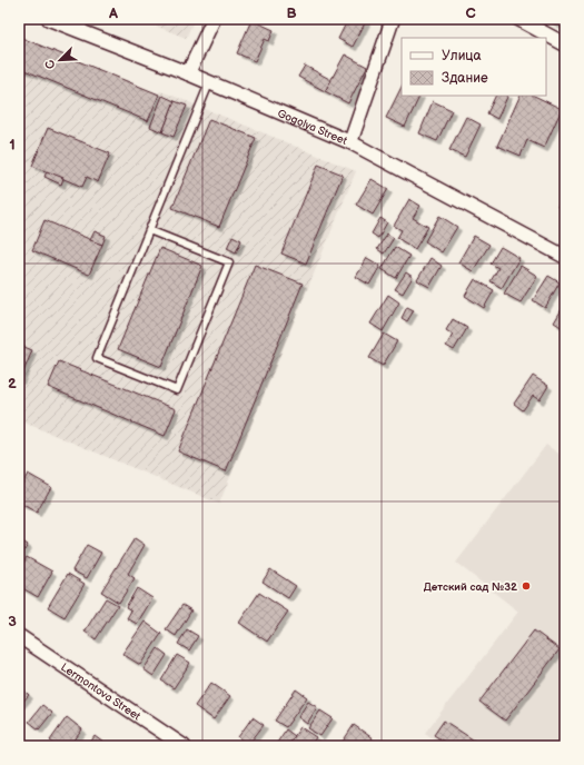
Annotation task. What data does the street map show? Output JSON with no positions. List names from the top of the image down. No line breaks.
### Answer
{"streets":{"street":["Gogolya Street","Lermontova Street"]},"places":["Детский сад №32"],"legend":["Улица","Здание"],"north":"bottom left","grid":{"columns":["A","B","C"],"rows":["1","2","3"]}}
